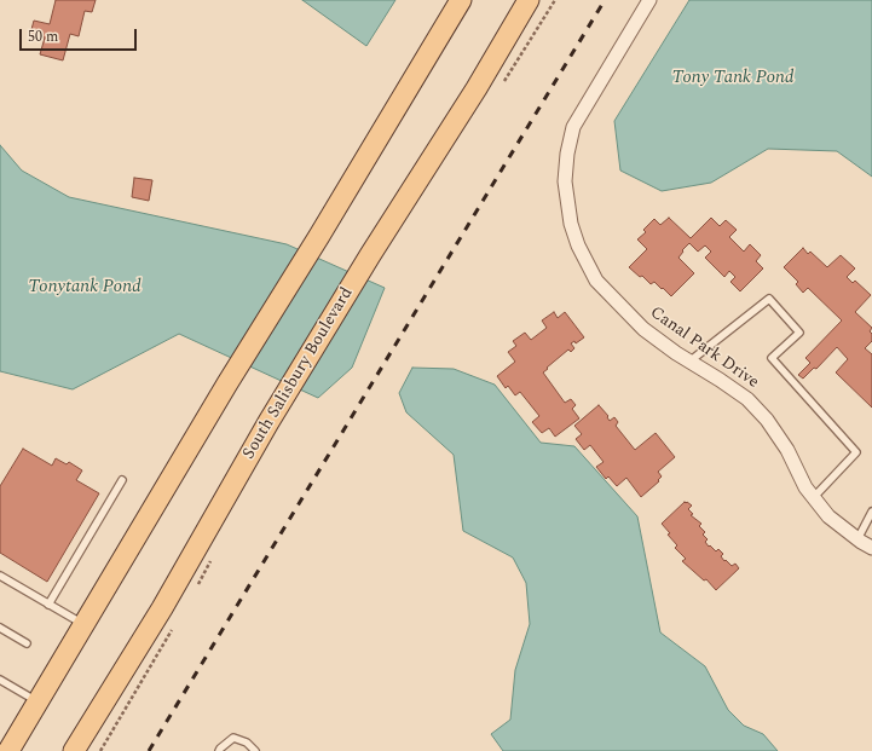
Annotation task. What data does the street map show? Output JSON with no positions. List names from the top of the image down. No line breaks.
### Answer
{"streets":{"main road":["South Salisbury Boulevard"],"street":["Canal Park Drive"]},"water":["Tony Tank Pond","Tonytank Pond"],"scale_bar":"50 m"}
